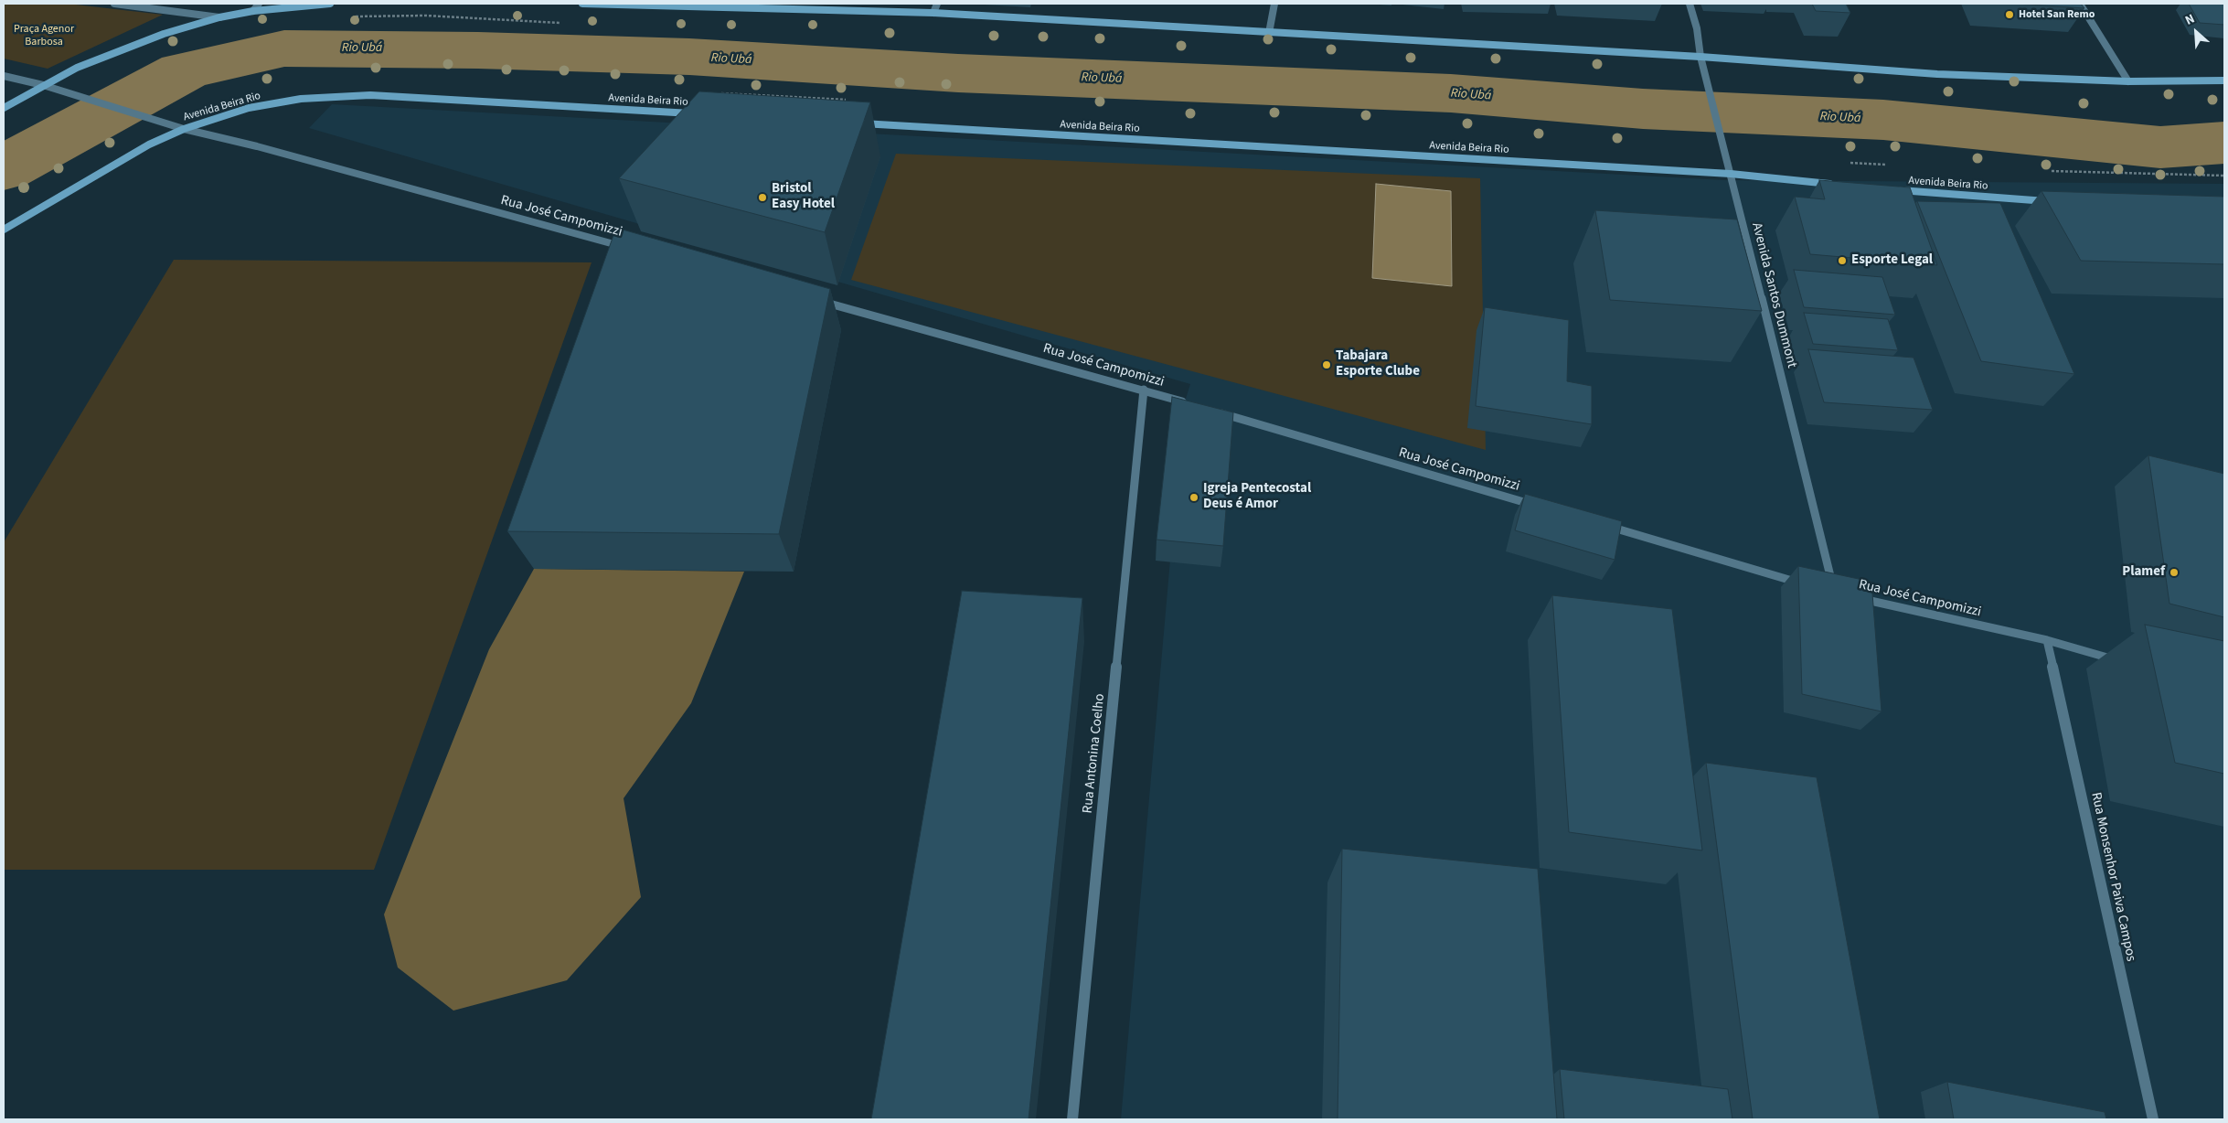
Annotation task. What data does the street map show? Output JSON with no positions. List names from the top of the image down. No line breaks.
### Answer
{"streets":{"main road":["Avenida Beira Rio"],"street":["Rua José Campomizzi","Avenida Santos Dummont","Rua Antonina Coelho","Rua Monsenhor Paiva Campos"]},"crossings":[["Avenida Beira Rio","Rua José Campomizzi"],["Avenida Beira Rio","Avenida Santos Dummont"],["Rua José Campomizzi","Rua Antonina Coelho"],["Rua José Campomizzi","Rua Monsenhor Paiva Campos"]],"water":["Rio Ubá"],"parks":["Praça Agenor Barbosa"],"places":["Hotel San Remo","Bristol Easy Hotel","Esporte Legal","Tabajara Esporte Clube","Igreja Pentecostal Deus é Amor","Plamef"],"north":"top left"}
